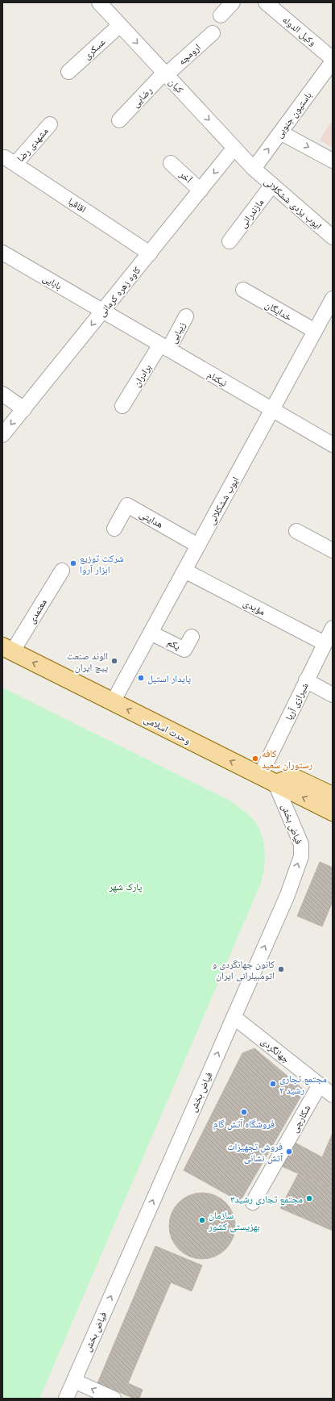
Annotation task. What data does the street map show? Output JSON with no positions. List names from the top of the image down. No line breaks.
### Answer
{"streets":{"main road":["وحدت اسلامی"],"street":["وکیل الدوله","عسکری","ارومچه","کیان","رضایی","باستیون جنوبی","مشهدی رضا","آخر","ایوب یزدی ششکلانی","اقاقیا","مازندرانی","بابایی","کاوه زهره کرمانی","خدایگان","زیبایی","برادران","نیکنام","ایوب ششکلانی","هدایتی","مؤیدی","معتمدی","یکم","شیرازی آریا","فیاض بخش","جهانگردی","شکارچی"]},"crossings":[["وکیل الدوله","باستیون جنوبی"],["عسکری","کیان"],["ارومچه","کیان"],["ارومچه","رضایی"],["کیان","رضایی"],["کیان","باستیون جنوبی"],["کیان","ایوب یزدی ششکلانی"],["کیان","کاوه زهره کرمانی"],["باستیون جنوبی","ایوب یزدی ششکلانی"],["مشهدی رضا","اقاقیا"],["آخر","کاوه زهره کرمانی"],["ایوب یزدی ششکلانی","مازندرانی"],["اقاقیا","کاوه زهره کرمانی"],["بابایی","کاوه زهره کرمانی"],["بابایی","نیکنام"],["کاوه زهره کرمانی","نیکنام"],["خدایگان","ایوب ششکلانی"],["زیبایی","برادران"],["زیبایی","نیکنام"],["برادران","نیکنام"],["نیکنام","ایوب ششکلانی"],["ایوب ششکلانی","هدایتی"],["ایوب ششکلانی","مؤیدی"],["ایوب ششکلانی","یکم"],["ایوب ششکلانی","وحدت اسلامی"],["مؤیدی","شیرازی آریا"],["معتمدی","وحدت اسلامی"],["شیرازی آریا","وحدت اسلامی"],["شیرازی آریا","فیاض بخش"],["وحدت اسلامی","فیاض بخش"],["فیاض بخش","جهانگردی"],["جهانگردی","شکارچی"]],"one_way":["کیان","کاوه زهره کرمانی","وحدت اسلامی","فیاض بخش"],"parks":["پارک شهر"],"places":["شرکت توزیع ابزار آروا","الوند صنعت پیچ ایران","پایدار استیل","کافه رستوران سعید","کانون جهانگردی و اتومبیلرانی ایران","مجتمع تجاری رشید ۲","فروشگاه آتش گام","فروش تجهیزات آتش نشانی","مجتمع تجاری رشید۳","سازمان بهزیستی کشور"]}
